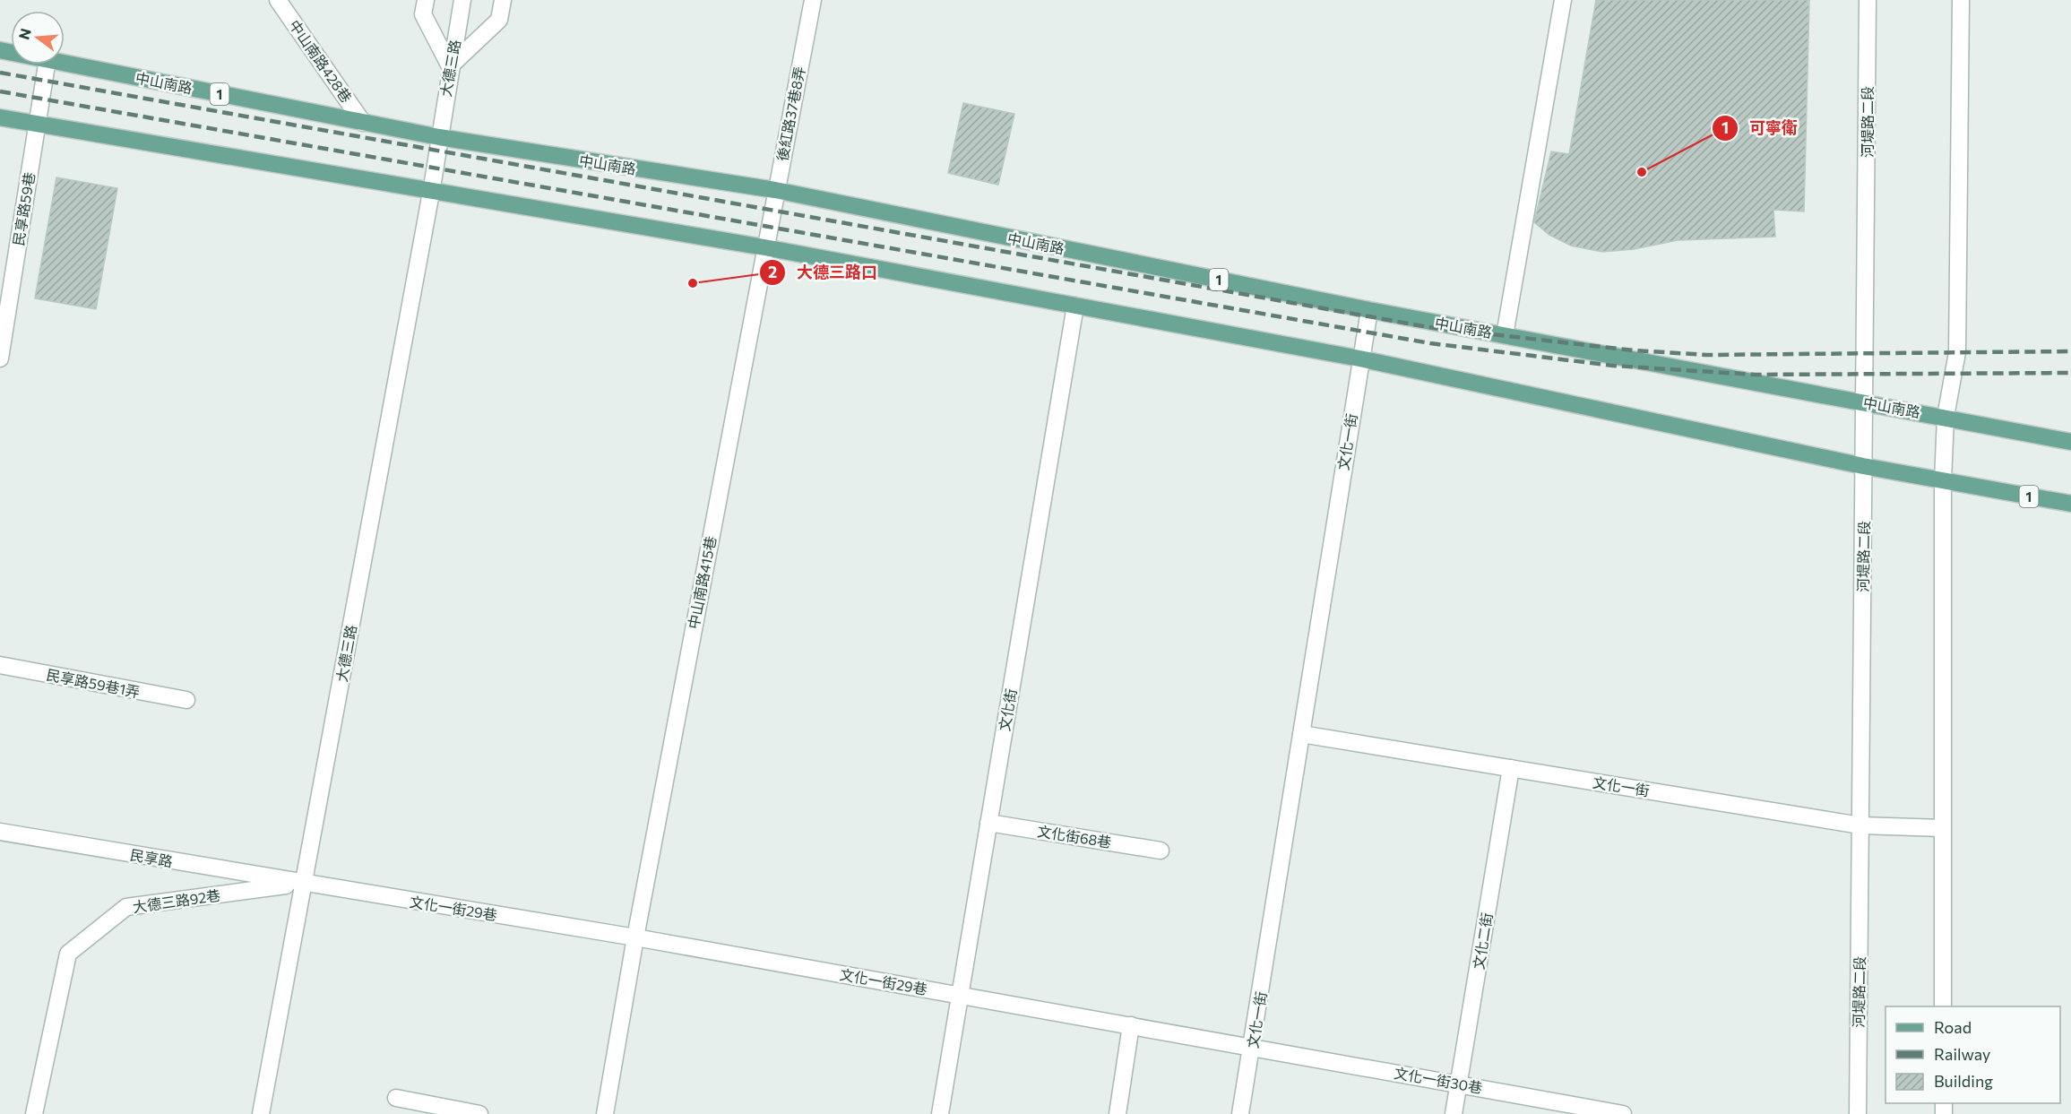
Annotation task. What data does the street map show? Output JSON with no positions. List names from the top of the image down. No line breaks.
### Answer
{"streets":{"main road":["中山南路","1"],"street":["中山南路428巷","大德三路","後紅路37巷8弄","河堤路二段","民享路59巷","文化一街","中山南路415巷","民享路59巷1弄","文化街","文化街68巷","民享路","大德三路92巷","文化一街29巷","文化二街","文化一街30巷"]},"crossings":[["中山南路428巷","中山南路"],["大德三路","中山南路"],["大德三路","1"],["大德三路","民享路"],["大德三路","大德三路92巷"],["大德三路","文化一街29巷"],["中山南路","後紅路37巷8弄"],["中山南路","河堤路二段"],["中山南路","文化一街"],["1","河堤路二段"],["1","民享路59巷"],["1","文化一街"],["1","中山南路415巷"],["1","文化街"],["後紅路37巷8弄","中山南路415巷"],["河堤路二段","文化一街"],["文化一街","文化一街29巷"],["文化一街","文化二街"],["文化一街","文化一街30巷"],["中山南路415巷","文化一街29巷"],["文化街","文化街68巷"],["文化街","文化一街29巷"],["民享路","大德三路92巷"],["民享路","文化一街29巷"],["大德三路92巷","文化一街29巷"],["文化一街29巷","文化一街30巷"],["文化二街","文化一街30巷"]],"places":["可寧衛","大德三路口"],"legend":["Road","Railway","Building"],"north":"left"}
